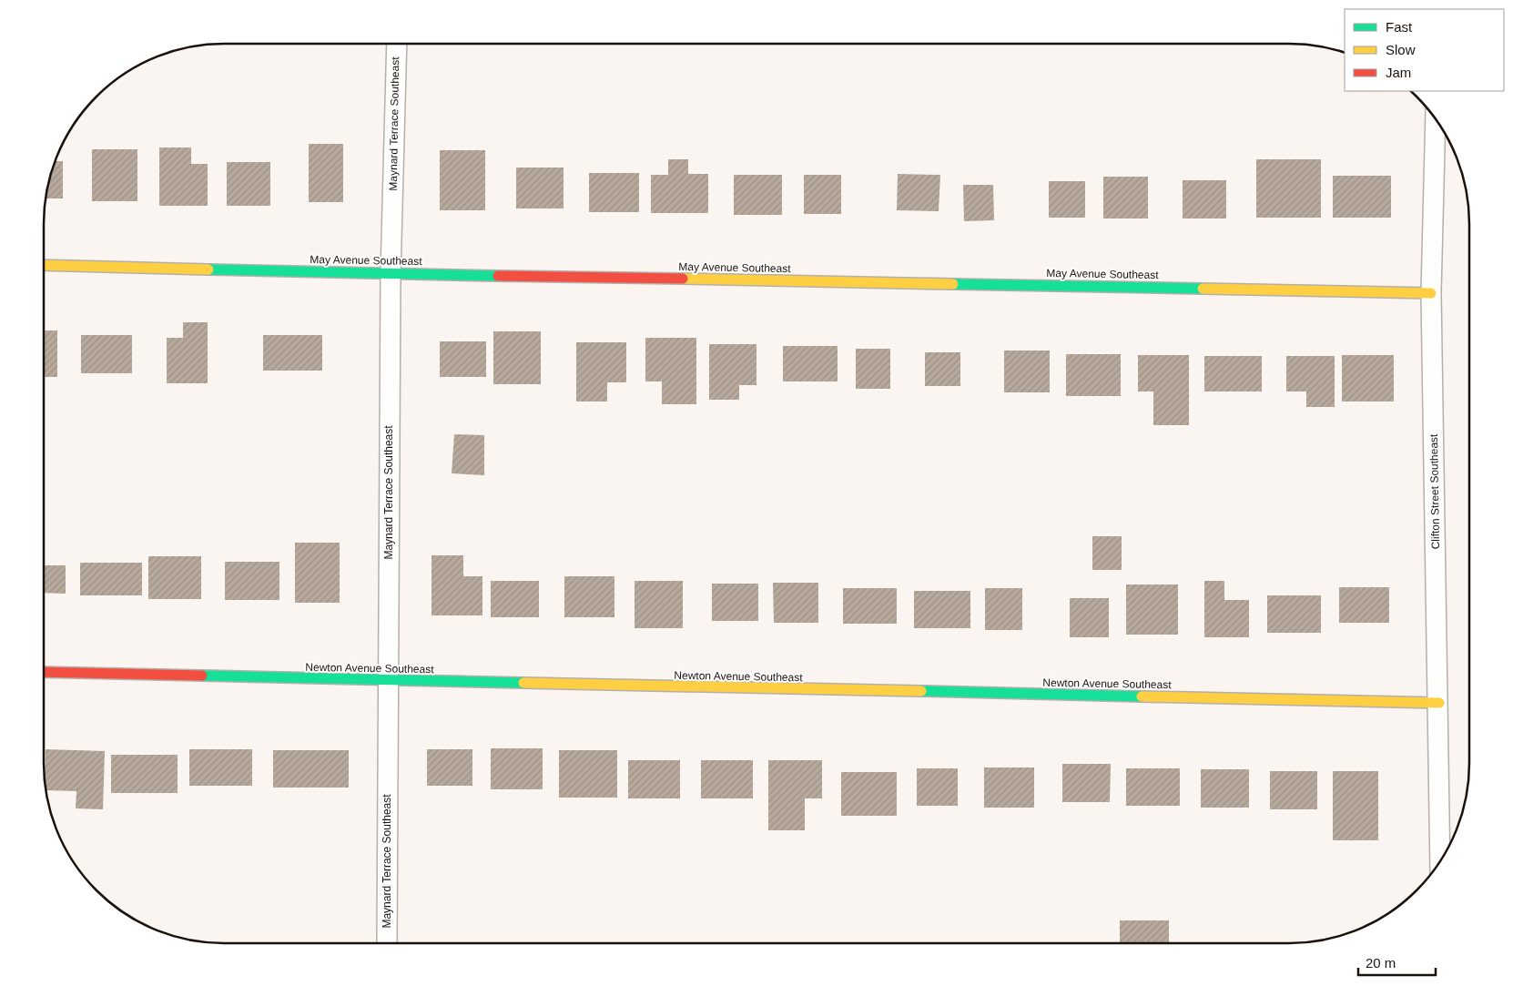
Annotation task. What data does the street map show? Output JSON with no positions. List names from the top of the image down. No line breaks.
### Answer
{"streets":{"street":["Maynard Terrace Southeast","May Avenue Southeast","Clifton Street Southeast","Newton Avenue Southeast"]},"crossings":[["Maynard Terrace Southeast","May Avenue Southeast"],["Maynard Terrace Southeast","Newton Avenue Southeast"],["May Avenue Southeast","Clifton Street Southeast"],["Clifton Street Southeast","Newton Avenue Southeast"]],"legend":["Fast","Slow","Jam"],"scale_bar":"20 m"}
